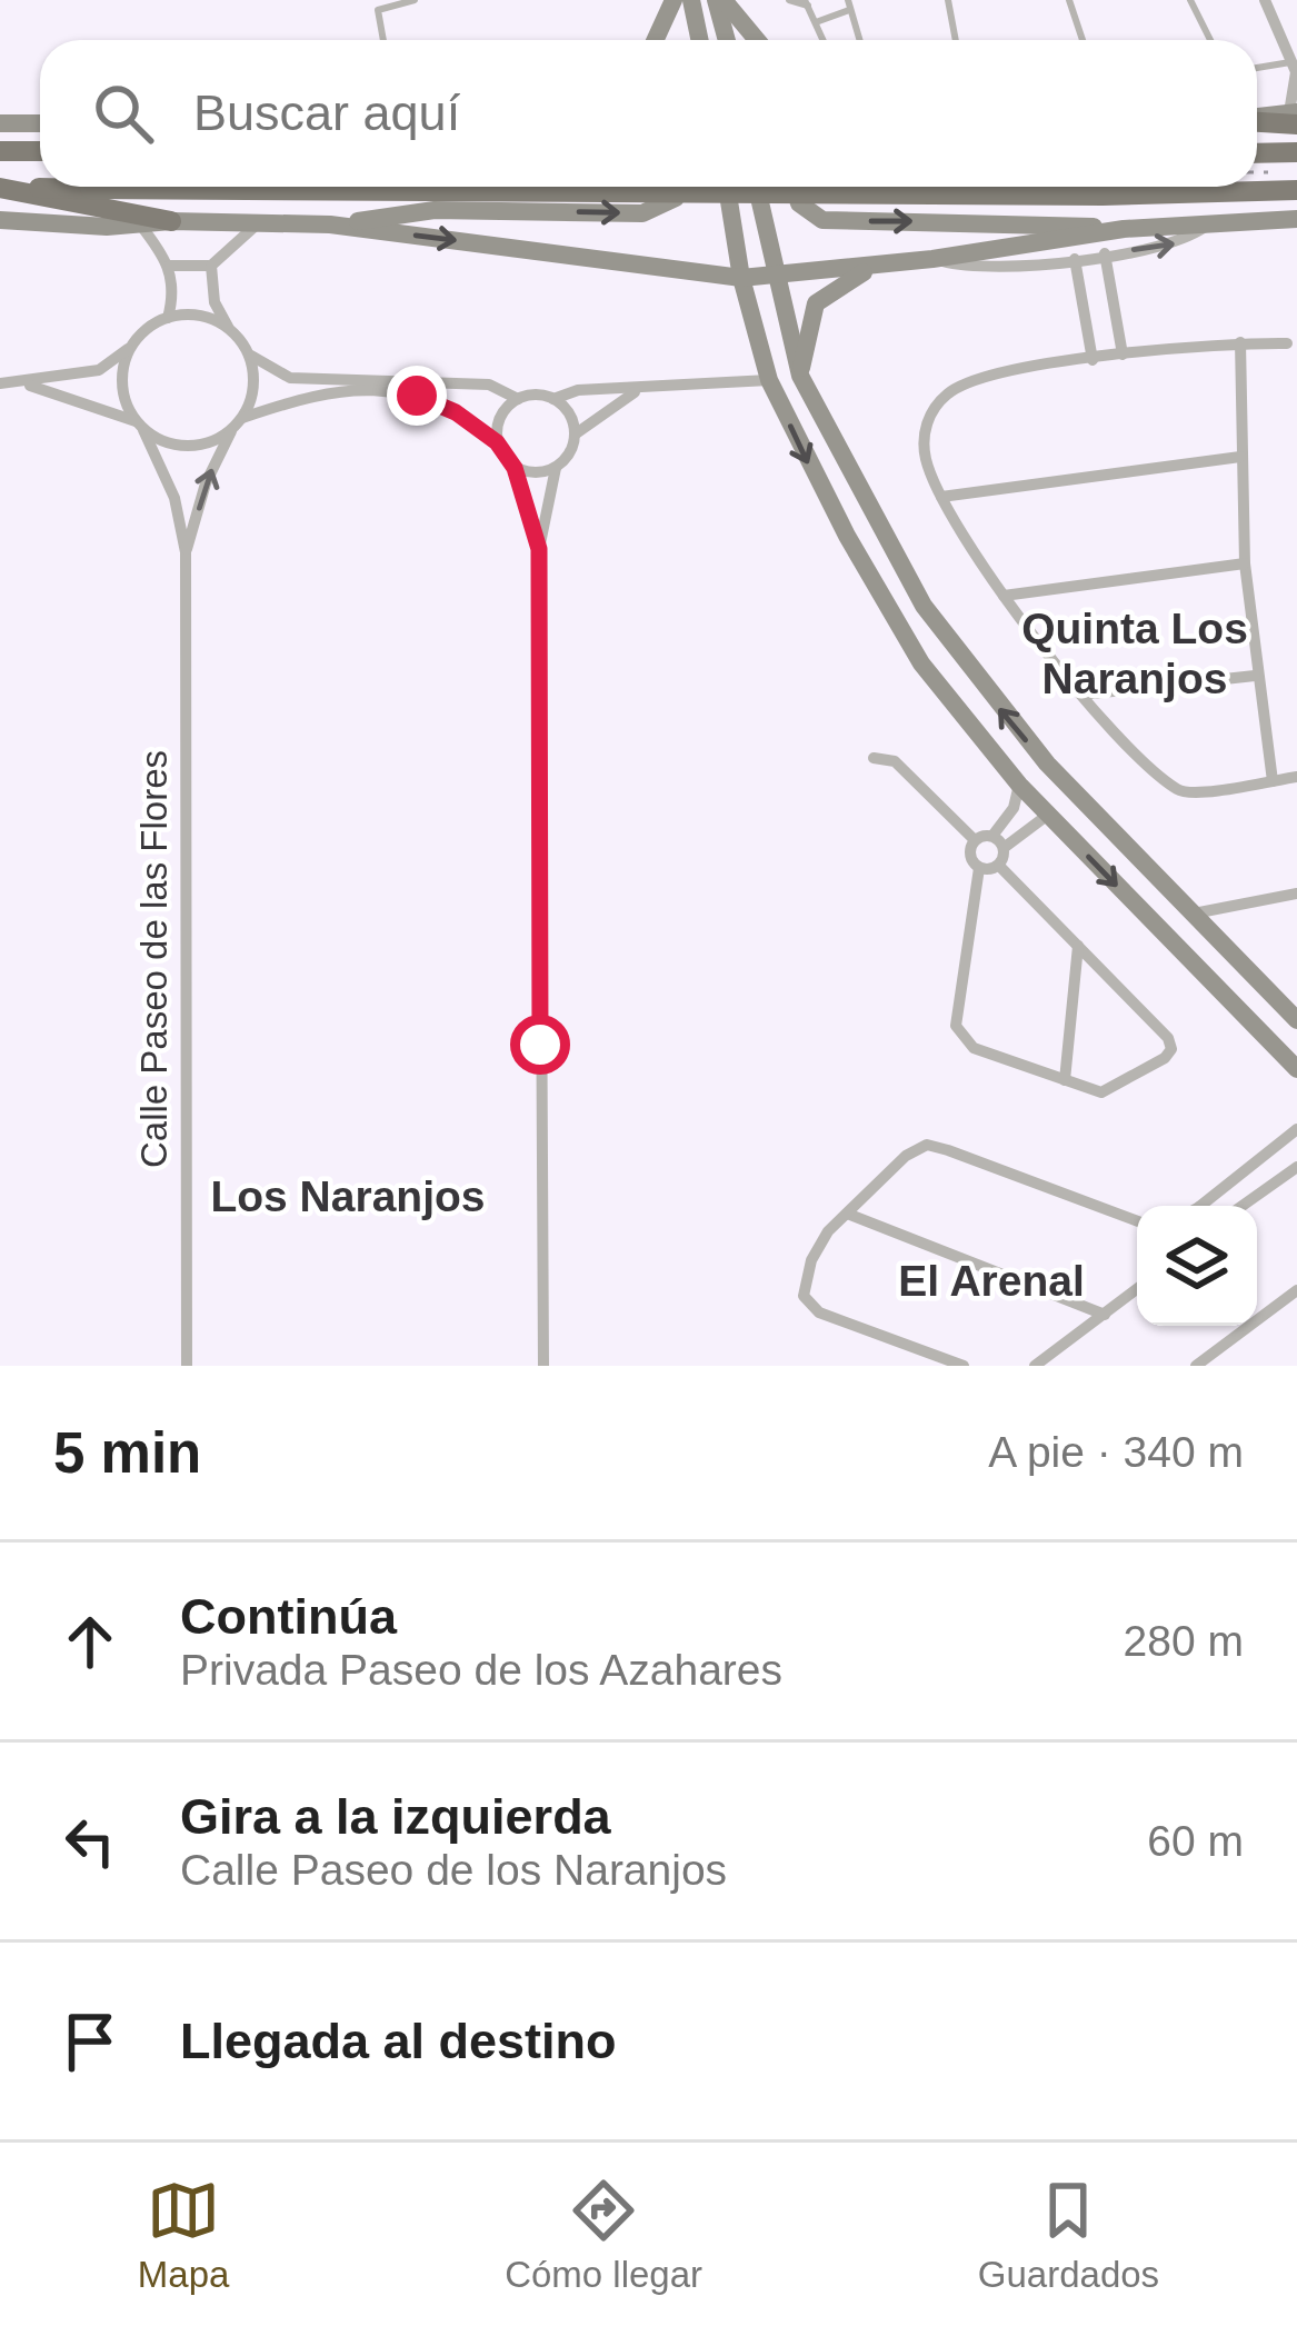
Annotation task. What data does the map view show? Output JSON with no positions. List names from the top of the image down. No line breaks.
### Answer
{"streets":{"street":["Calle Paseo de las Flores"]},"districts":["Quinta Los Naranjos","Los Naranjos","El Arenal"],"page":{"search":"Buscar aquí","heading":["5 min","A pie · 340 m"],"list":[["Continúa","Privada Paseo de los Azahares","280 m"],["Gira a la izquierda","Calle Paseo de los Naranjos","60 m"],"Llegada al destino"],"nav":["Mapa","Cómo llegar","Guardados"]}}
